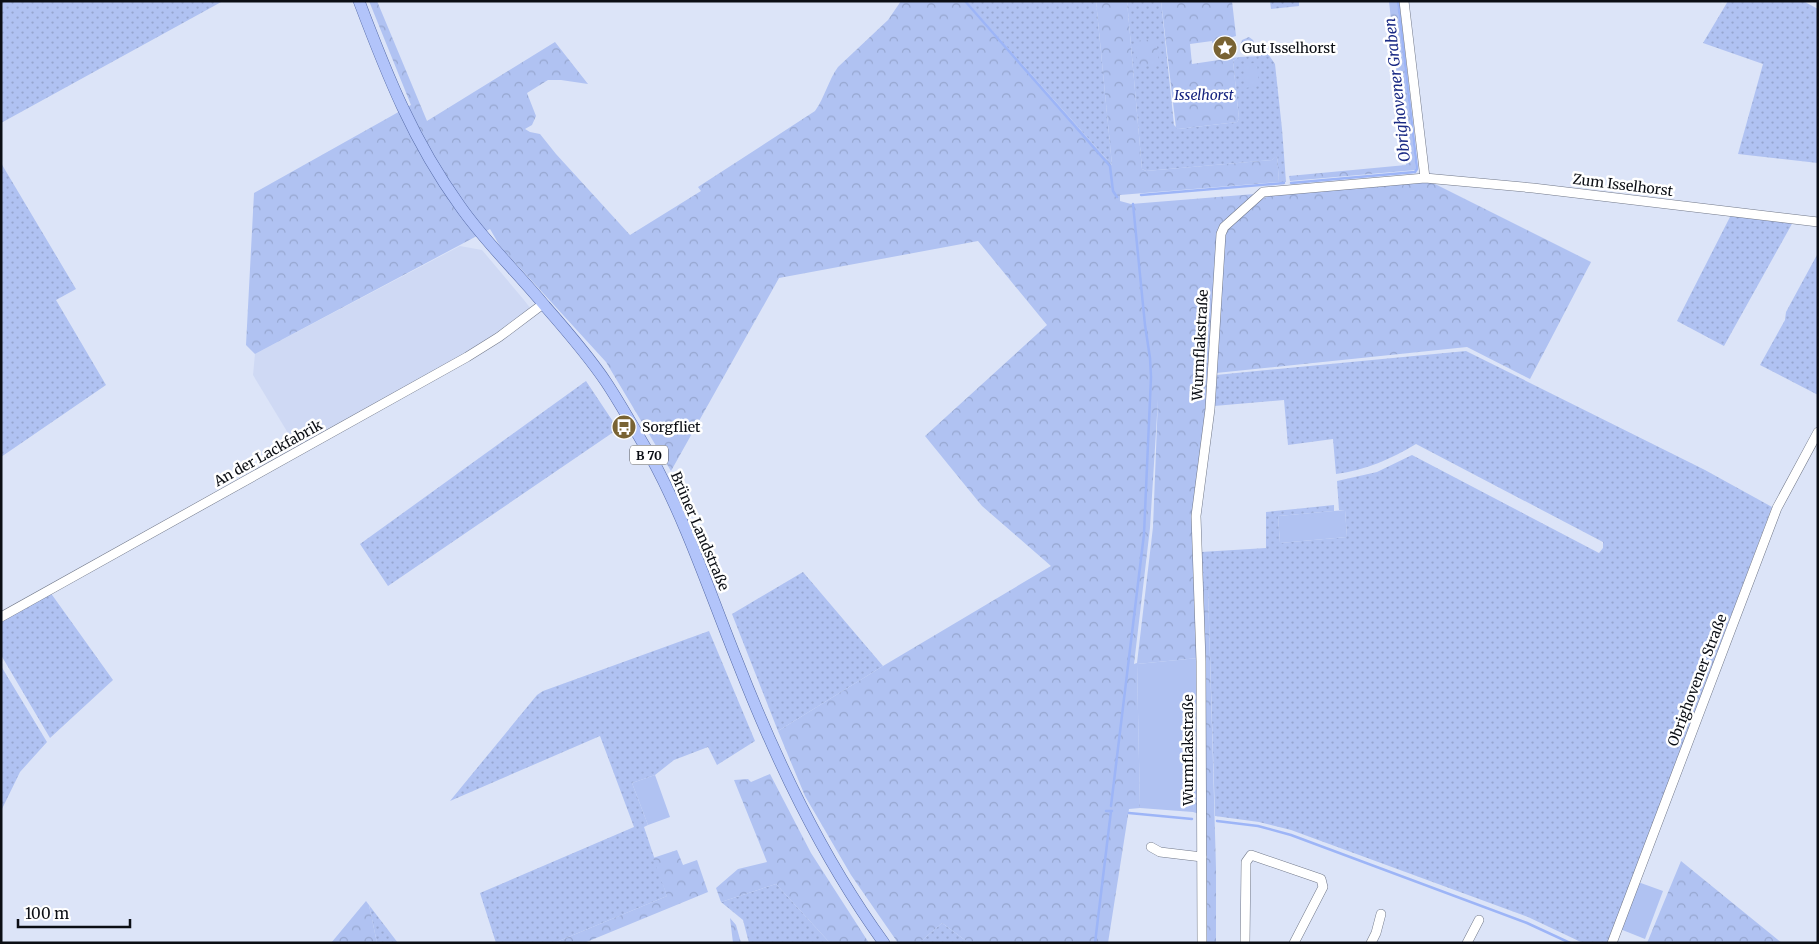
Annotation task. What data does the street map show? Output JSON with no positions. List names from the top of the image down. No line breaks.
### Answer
{"streets":{"main road":["B 70","Brüner Landstraße"],"street":["Zum Isselhorst","Wurmflakstraße","An der Lackfabrik","Obrighovener Straße"]},"crossings":[["Zum Isselhorst","Wurmflakstraße"],["An der Lackfabrik","Brüner Landstraße"]],"water":["Obrighovener Graben"],"parks":["Isselhorst"],"places":{"place":["Gut Isselhorst"],"bus stop":["Sorgfliet"]},"scale_bar":"100 m"}
